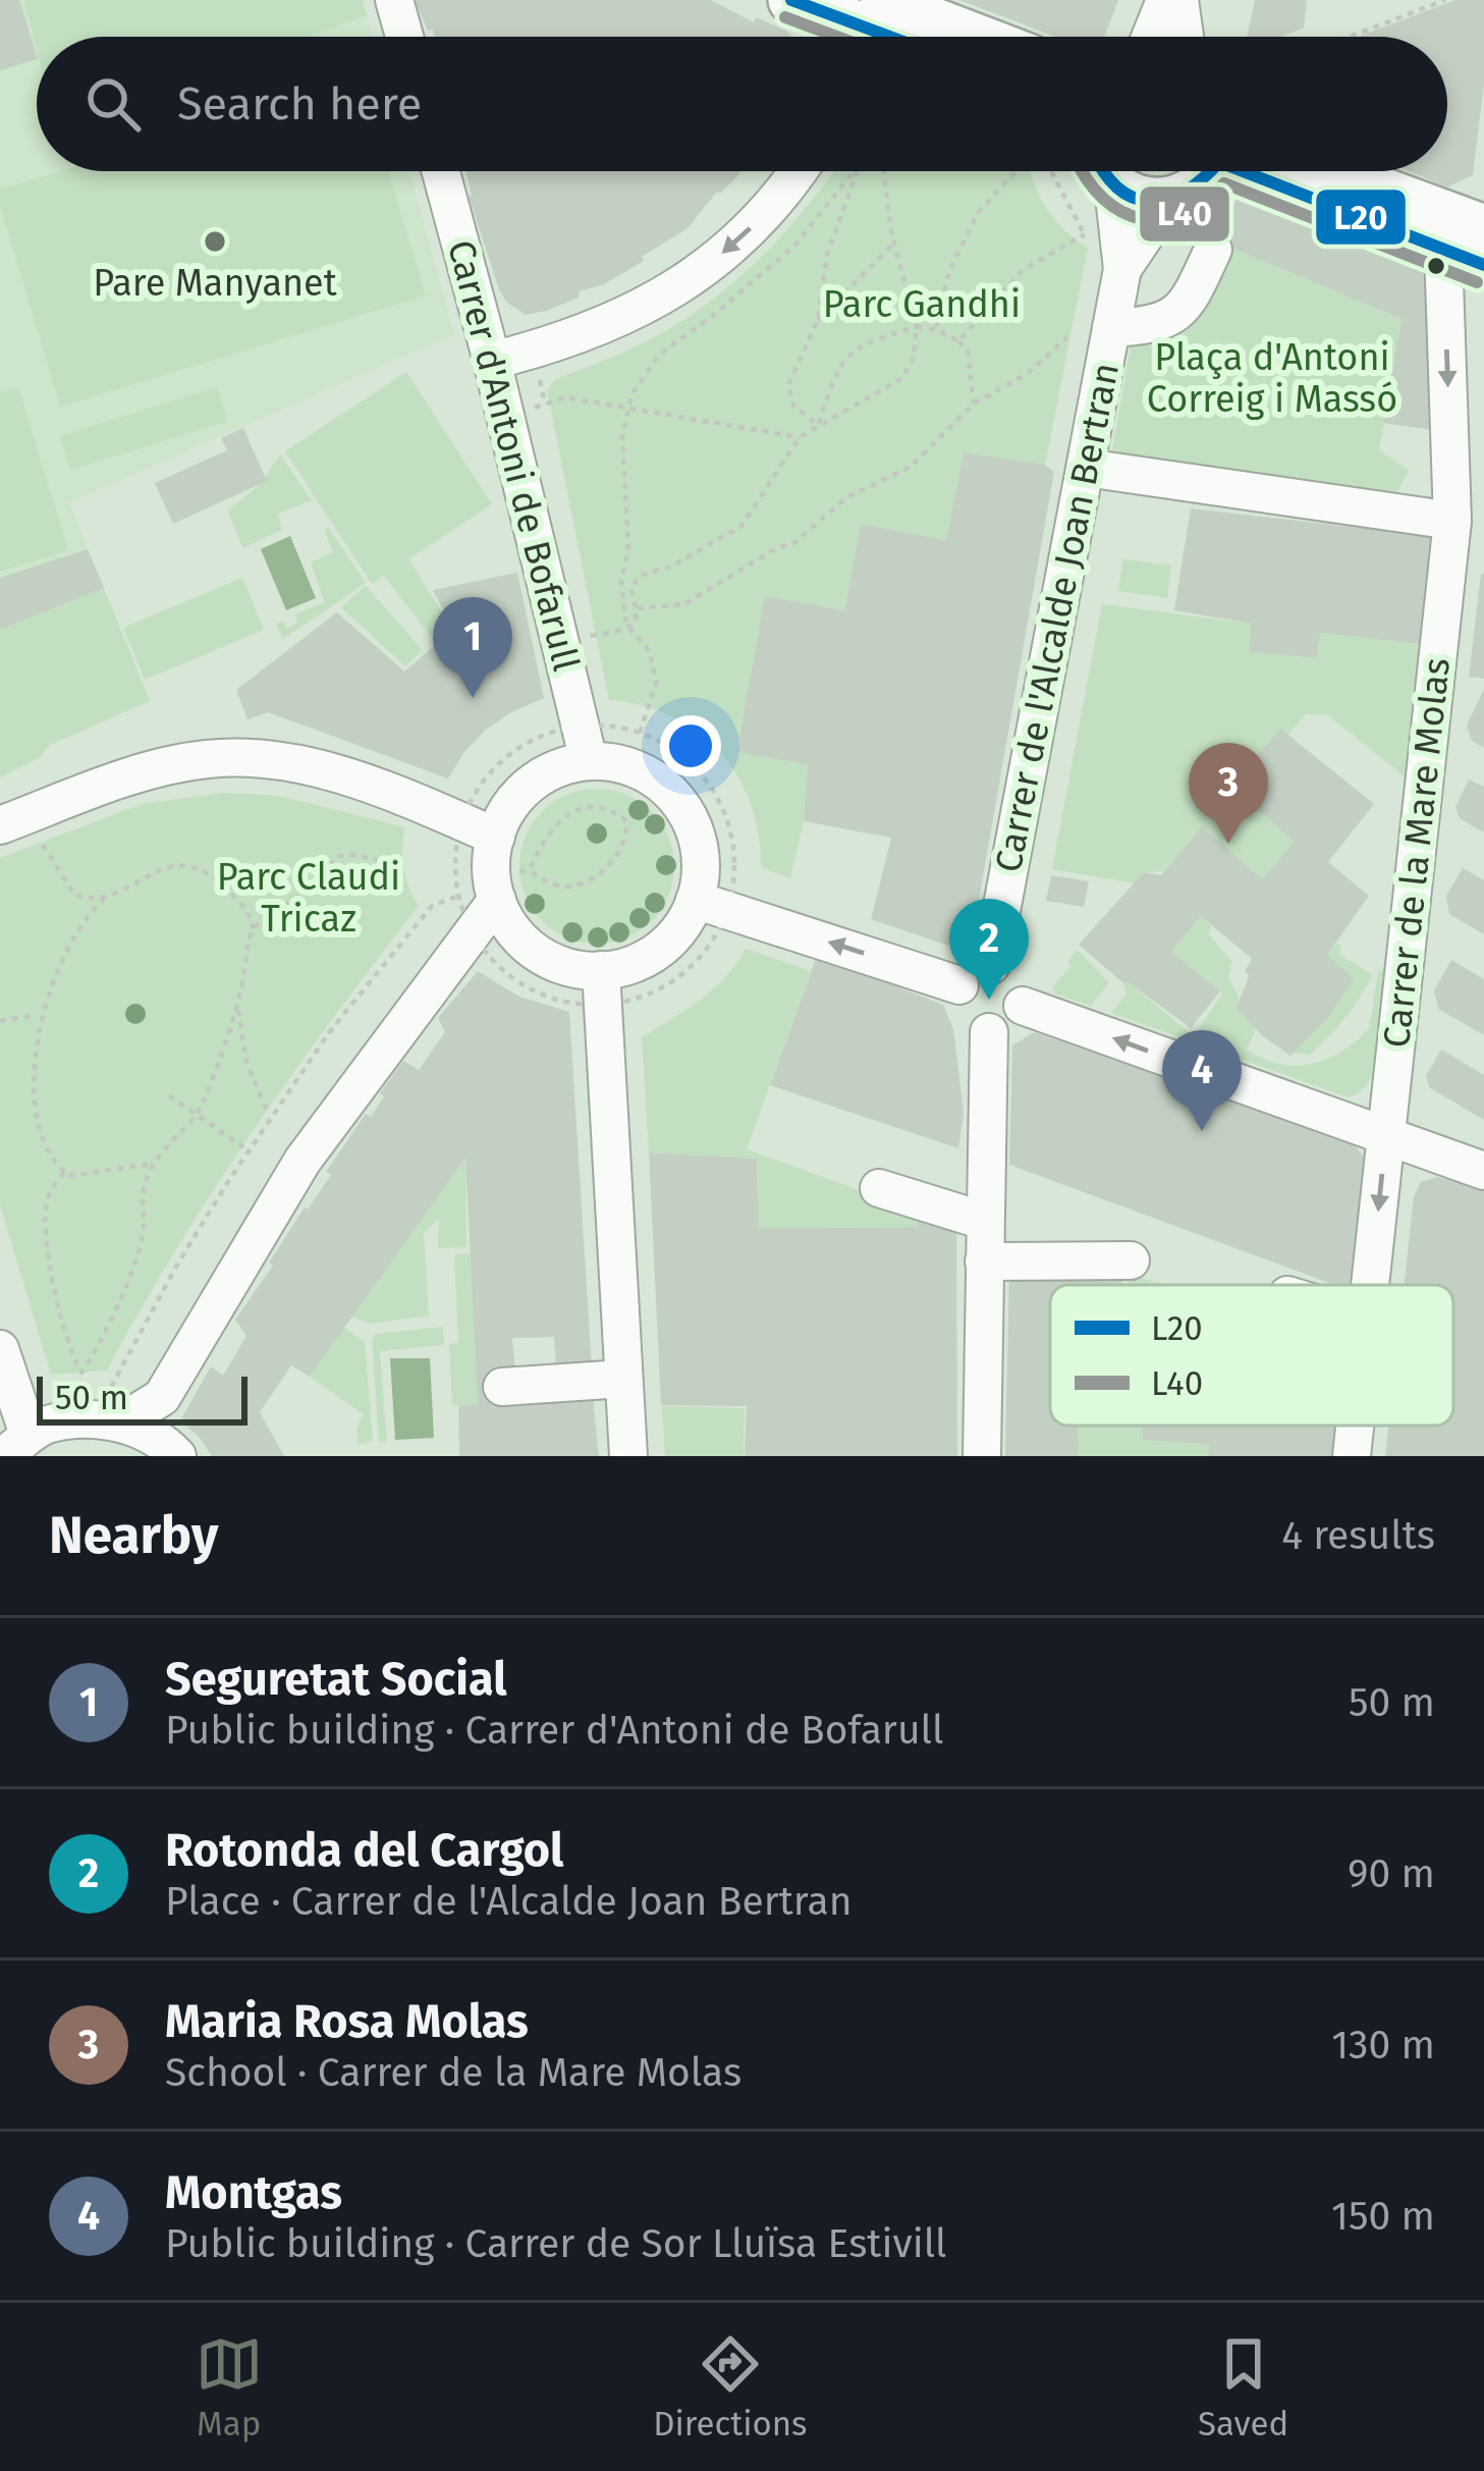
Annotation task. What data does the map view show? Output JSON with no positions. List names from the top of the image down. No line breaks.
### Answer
{"streets":{"street":["Carrer d'Antoni de Bofarull","Carrer de l'Alcalde Joan Bertran","Carrer de la Mare Molas"]},"one_way":["Carrer de la Mare Molas"],"parks":["Parc Gandhi","Plaça d'Antoni Correig i Massó","Parc Claudi Tricaz"],"places":["Pare Manyanet"],"lines":["transit line L20","transit line L40"],"legend":["L20","L40"],"scale_bar":"50 m","page":{"search":"Search here","pins":["1","3","2","4"],"scale":"50 m","heading":["Nearby","4 results"],"list":[{"mark":"1","name":"Seguretat Social","note":"Public building · Carrer d'Antoni de Bofarull","value":"50 m"},{"mark":"2","name":"Rotonda del Cargol","note":"Place · Carrer de l'Alcalde Joan Bertran","value":"90 m"},{"mark":"3","name":"Maria Rosa Molas","note":"School · Carrer de la Mare Molas","value":"130 m"},{"mark":"4","name":"Montgas","note":"Public building · Carrer de Sor Lluïsa Estivill","value":"150 m"}],"nav":["Map","Directions","Saved"]}}
